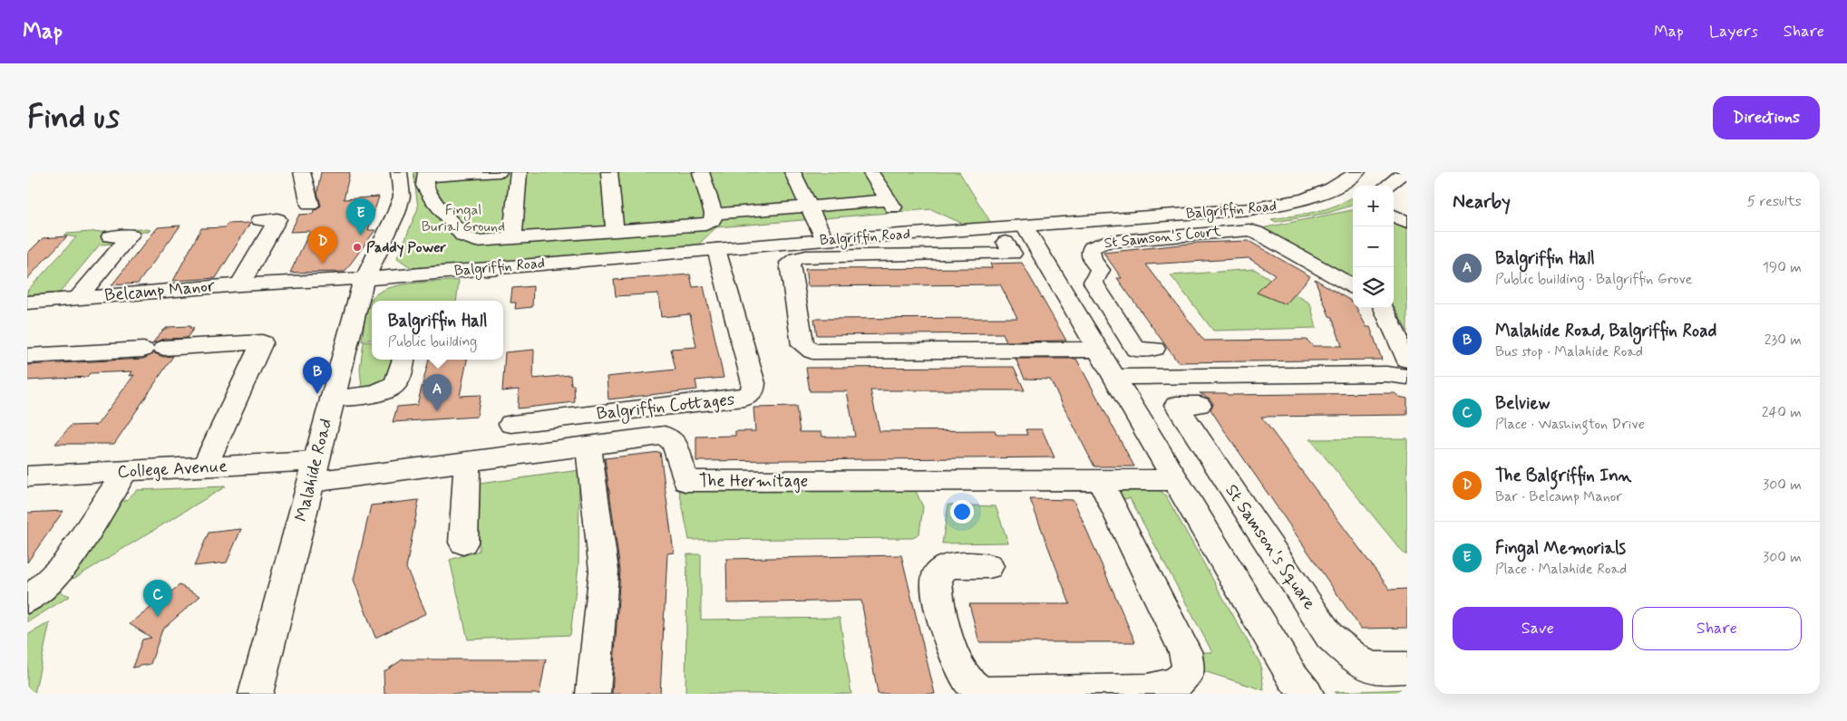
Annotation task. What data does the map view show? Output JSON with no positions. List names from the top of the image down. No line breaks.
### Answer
{"streets":{"street":["Balgriffin Road","St Samson's Court","Belcamp Manor","Balgriffin Cottages","College Avenue","Malahide Road","The Hermitage","St Samson's Square"]},"crossings":[["Balgriffin Road","Belcamp Manor"],["Balgriffin Road","Balgriffin Cottages"],["Balgriffin Road","Malahide Road"],["Belcamp Manor","Malahide Road"],["College Avenue","Malahide Road"],["College Avenue","The Hermitage"],["Malahide Road","The Hermitage"]],"parks":["Fingal Burial Ground"],"places":["Paddy Power"],"page":{"header":"Map","nav":["Map","Layers","Share"],"buttons":["Directions",["Save","Share"]],"title":"Find us","heading":["Nearby","5 results"],"map_buttons":["+","−"],"pins":["E","D","B","A","C"],"list":[{"mark":"A","name":"Balgriffin Hall","note":"Public building · Balgriffin Grove","value":"190 m"},{"mark":"B","name":"Malahide Road, Balgriffin Road","note":"Bus stop · Malahide Road","value":"230 m"},{"mark":"C","name":"Belview","note":"Place · Washington Drive","value":"240 m"},{"mark":"D","name":"The Balgriffin Inn","note":"Bar · Belcamp Manor","value":"300 m"},{"mark":"E","name":"Fingal Memorials","note":"Place · Malahide Road","value":"300 m"}],"popup":["Balgriffin Hall","Public building"]}}
